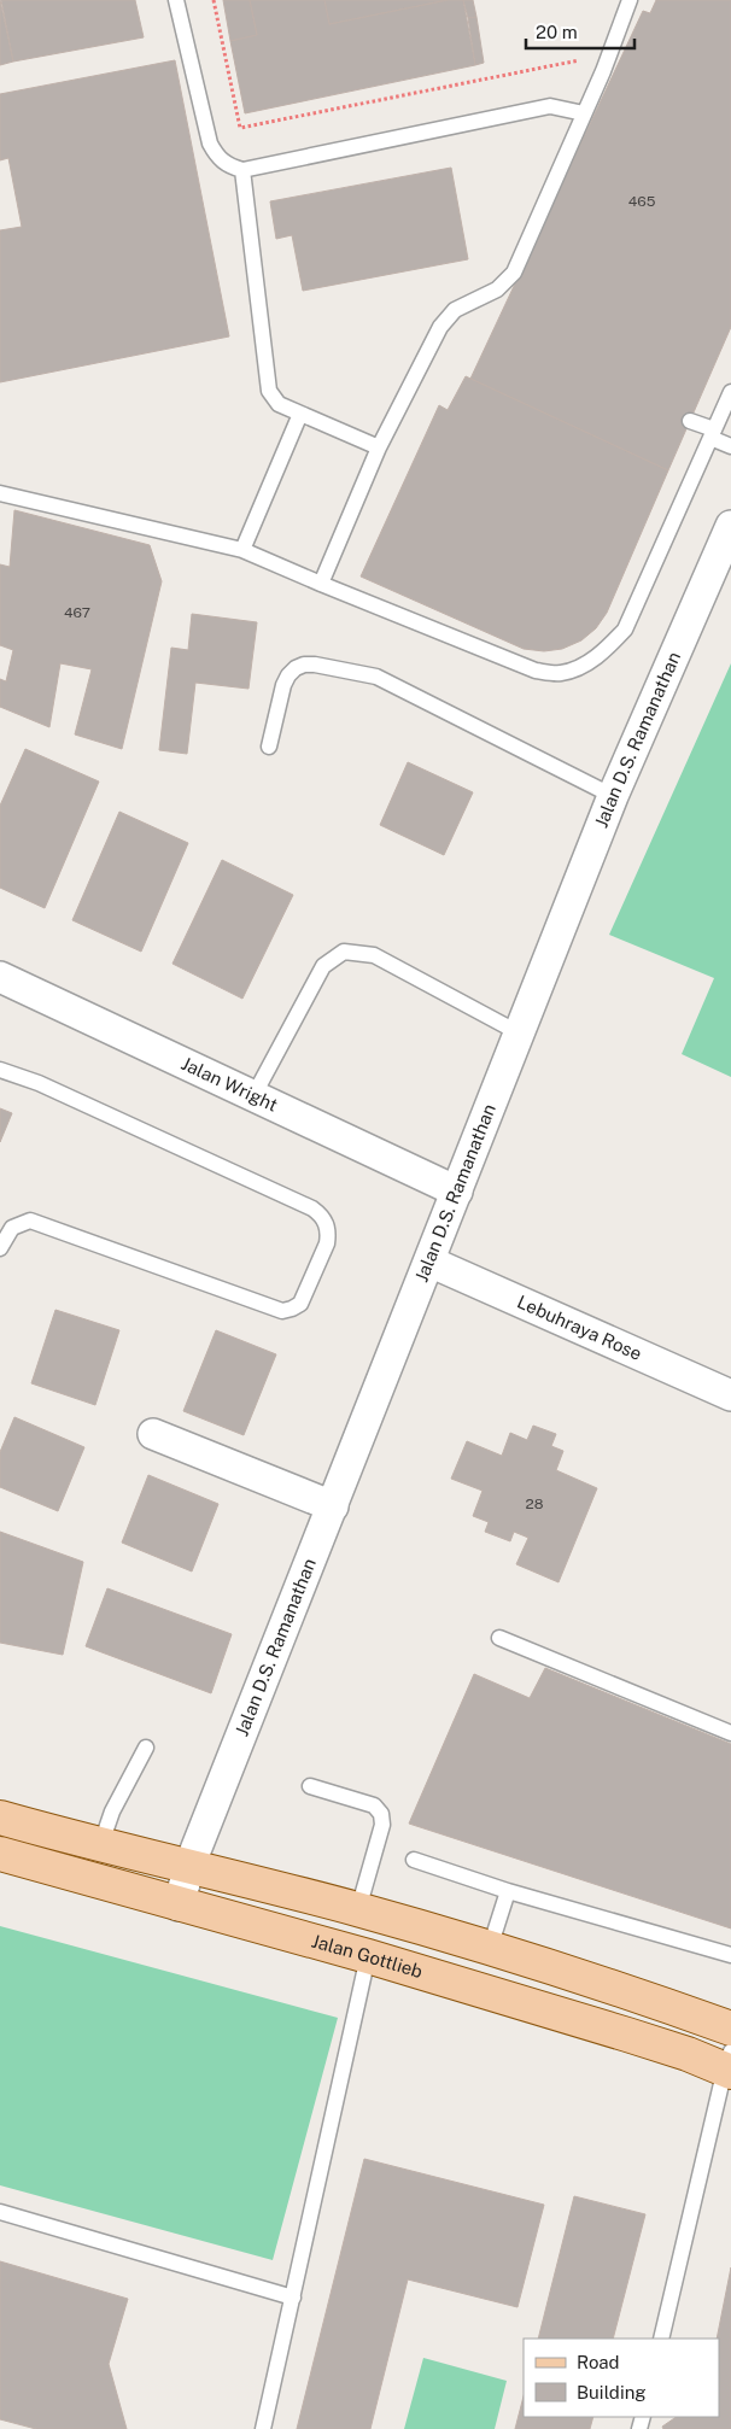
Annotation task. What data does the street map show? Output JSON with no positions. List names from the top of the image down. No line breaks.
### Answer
{"streets":{"main road":["Jalan Gottlieb"],"street":["Jalan D.S. Ramanathan","Jalan Wright","Lebuhraya Rose"]},"crossings":[["Jalan D.S. Ramanathan","Jalan Wright"],["Jalan D.S. Ramanathan","Lebuhraya Rose"],["Jalan D.S. Ramanathan","Jalan Gottlieb"]],"house_numbers":["465","467","28"],"legend":["Road","Building"],"scale_bar":"20 m"}
